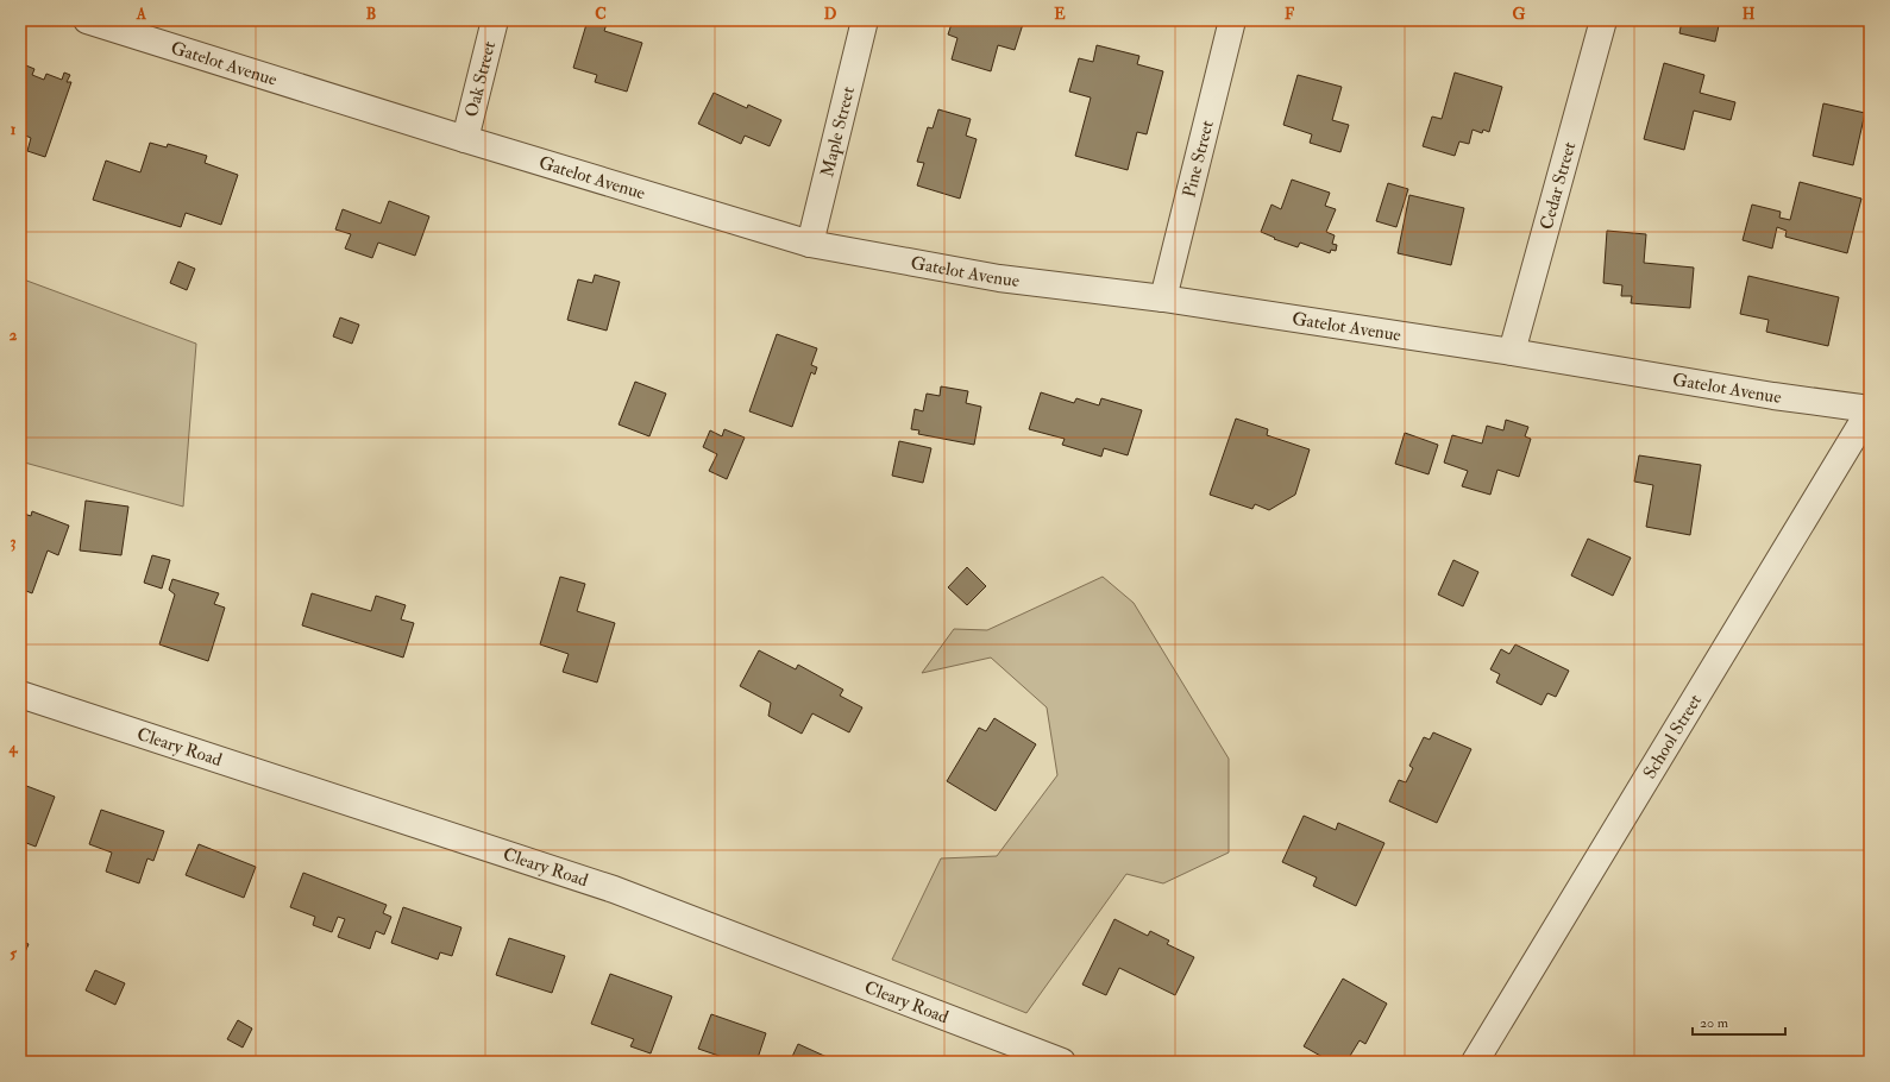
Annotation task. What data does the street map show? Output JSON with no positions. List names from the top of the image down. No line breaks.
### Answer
{"streets":{"street":["Gatelot Avenue","Oak Street","Maple Street","Pine Street","Cedar Street","School Street","Cleary Road"]},"crossings":[["Gatelot Avenue","Oak Street"],["Gatelot Avenue","Maple Street"],["Gatelot Avenue","Pine Street"],["Gatelot Avenue","Cedar Street"],["Gatelot Avenue","School Street"]],"scale_bar":"20 m","grid":{"columns":["A","B","C","D","E","F","G","H"],"rows":["1","2","3","4","5"]}}
